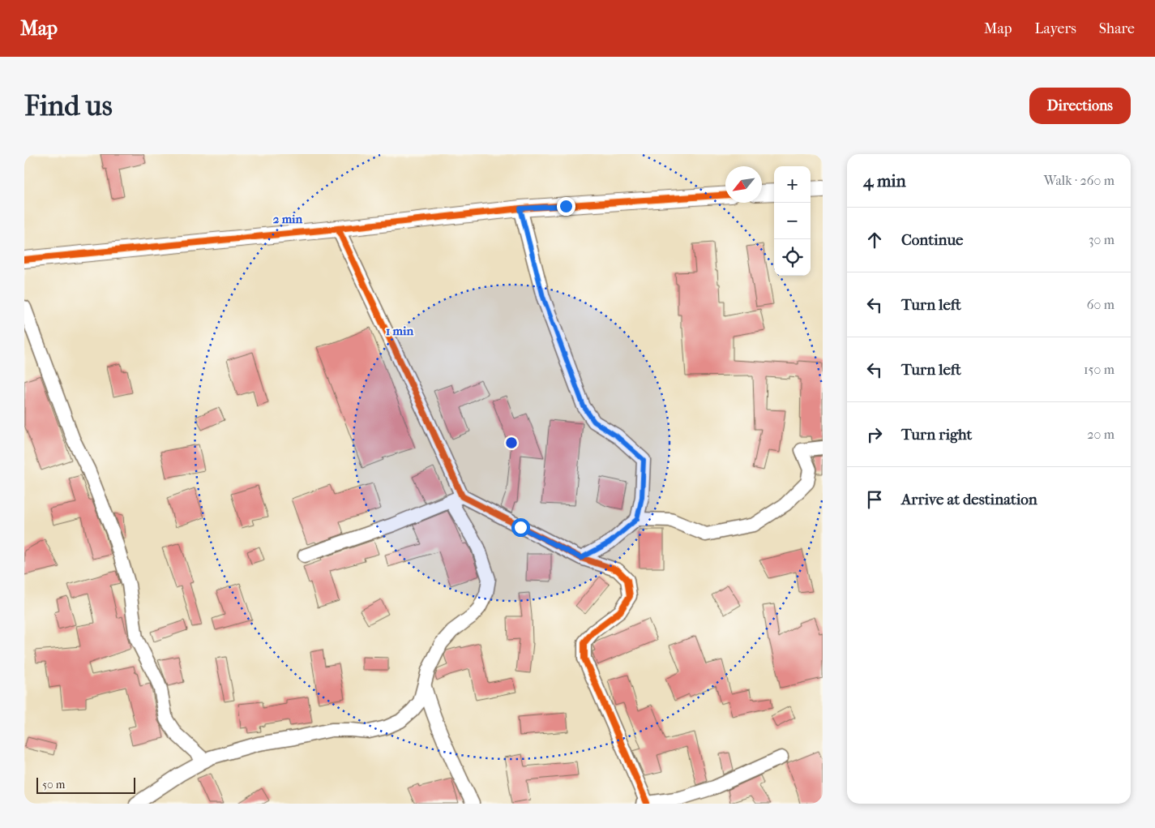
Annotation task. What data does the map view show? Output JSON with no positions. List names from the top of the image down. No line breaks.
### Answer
{"scale_bar":"50 m","north":"bottom left","page":{"header":"Map","nav":["Map","Layers","Share"],"buttons":"Directions","title":"Find us","heading":["4 min","Walk · 260 m"],"map_buttons":["+","−"],"list":[["Continue","30 m"],["Turn left","60 m"],["Turn left","150 m"],["Turn right","20 m"],"Arrive at destination"],"scale":"50 m"},"rings":["2 min","1 min"]}
